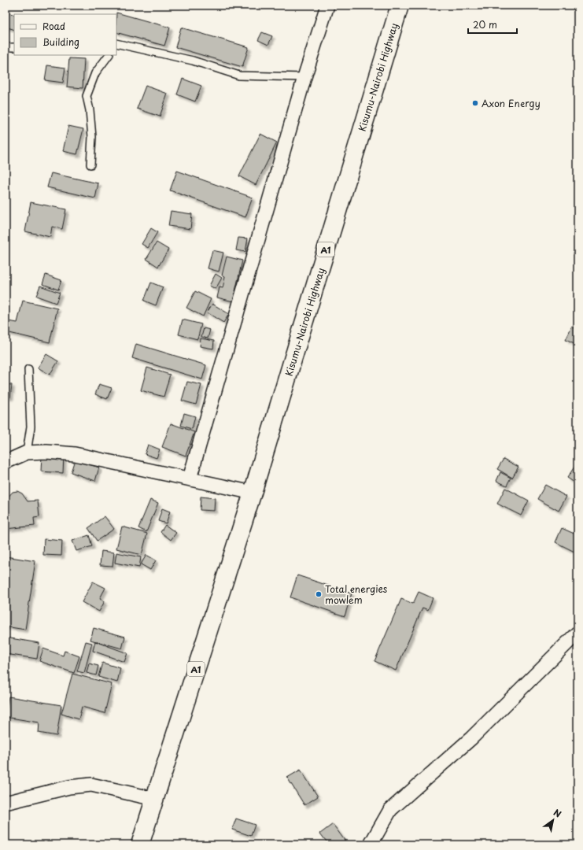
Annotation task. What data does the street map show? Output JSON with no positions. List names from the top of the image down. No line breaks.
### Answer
{"streets":{"highway":["Kisumu-Nairobi Highway","A1"]},"crossings":[["Kisumu-Nairobi Highway","A1"]],"places":["Axon Energy","Total energies mowlem"],"legend":["Road","Building"],"scale_bar":"20 m","north":"top right"}
